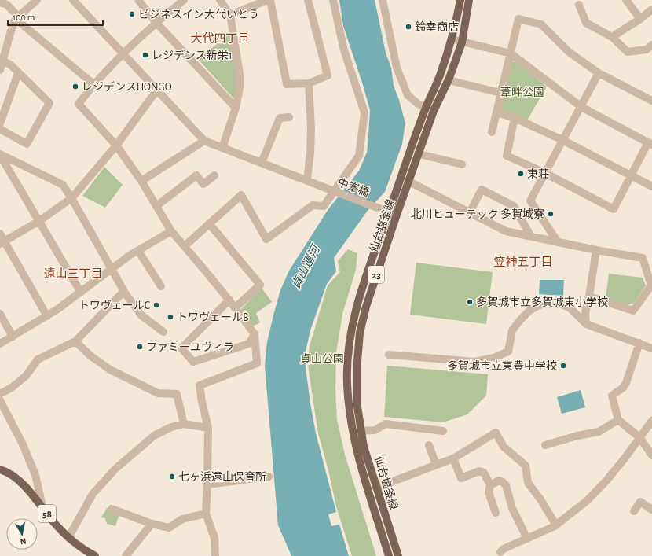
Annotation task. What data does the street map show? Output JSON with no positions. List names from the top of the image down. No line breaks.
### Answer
{"streets":{"main road":["仙台塩釜線","23","58"],"street":["中峯橋"]},"crossings":[["中峯橋","仙台塩釜線"]],"districts":["大代四丁目","笠神五丁目","遠山三丁目"],"water":["貞山運河"],"parks":["葦畔公園","貞山公園"],"places":["ビジネスイン大代いとう","鈴幸商店","レジデンス新栄1","レジデンスHONGO","東荘","北川ヒューテック 多賀城寮","多賀城市立多賀城東小学校","トワヴェールC","トワヴェールB","ファミーユヴィラ","多賀城市立東豊中学校","七ヶ浜遠山保育所"],"scale_bar":"100 m","north":"bottom"}
